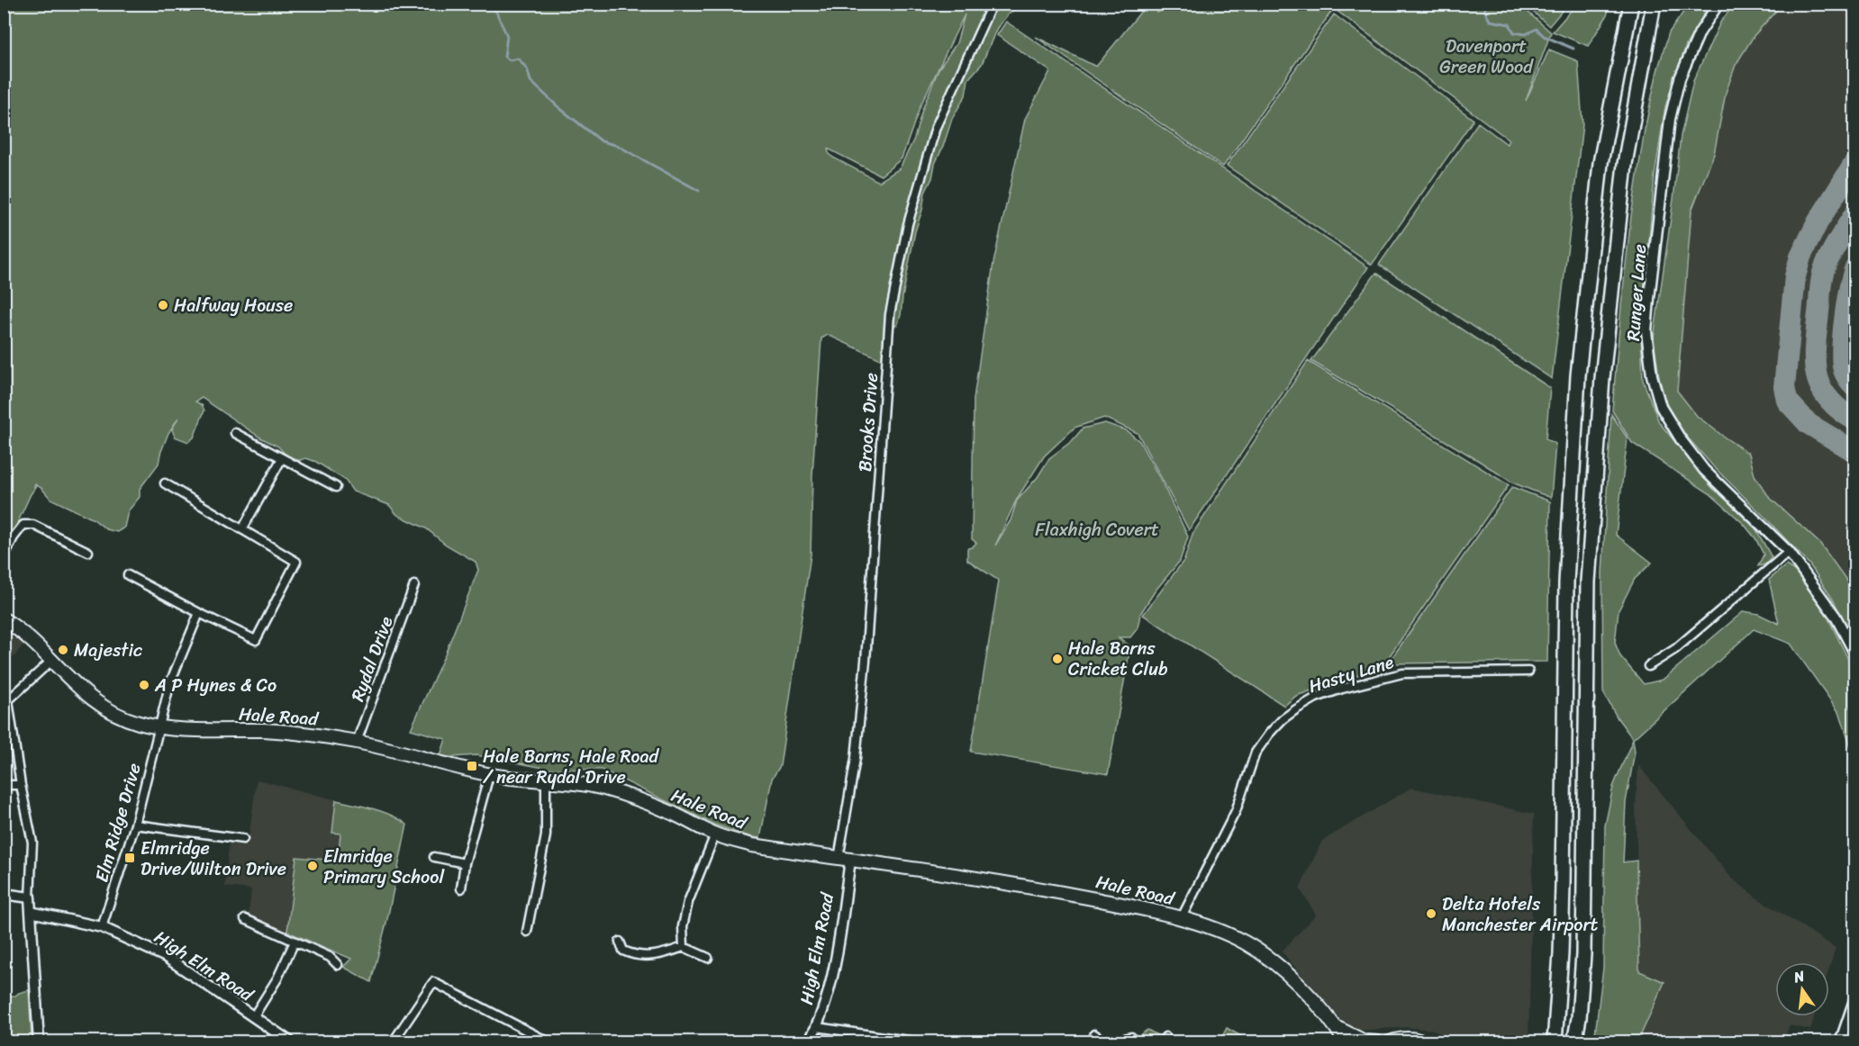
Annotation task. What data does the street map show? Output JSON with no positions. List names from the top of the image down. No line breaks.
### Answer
{"streets":{"main road":["Hale Road"],"street":["Runger Lane","Brooks Drive","Rydal Drive","Hasty Lane","Elm Ridge Drive","High Elm Road"]},"crossings":[["Brooks Drive","Hale Road"],["Brooks Drive","High Elm Road"],["Rydal Drive","Hale Road"],["Hasty Lane","Hale Road"],["Hale Road","Elm Ridge Drive"],["Hale Road","High Elm Road"],["Elm Ridge Drive","High Elm Road"]],"parks":["Davenport Green Wood","Flaxhigh Covert"],"places":{"other":["Halfway House","Majestic","Hale Barns Cricket Club","A P Hynes & Co","Elmridge Primary School","Delta Hotels Manchester Airport"],"transit":["Hale Barns, Hale Road / near Rydal Drive","Elmridge Drive/Wilton Drive"]},"north":"top"}
